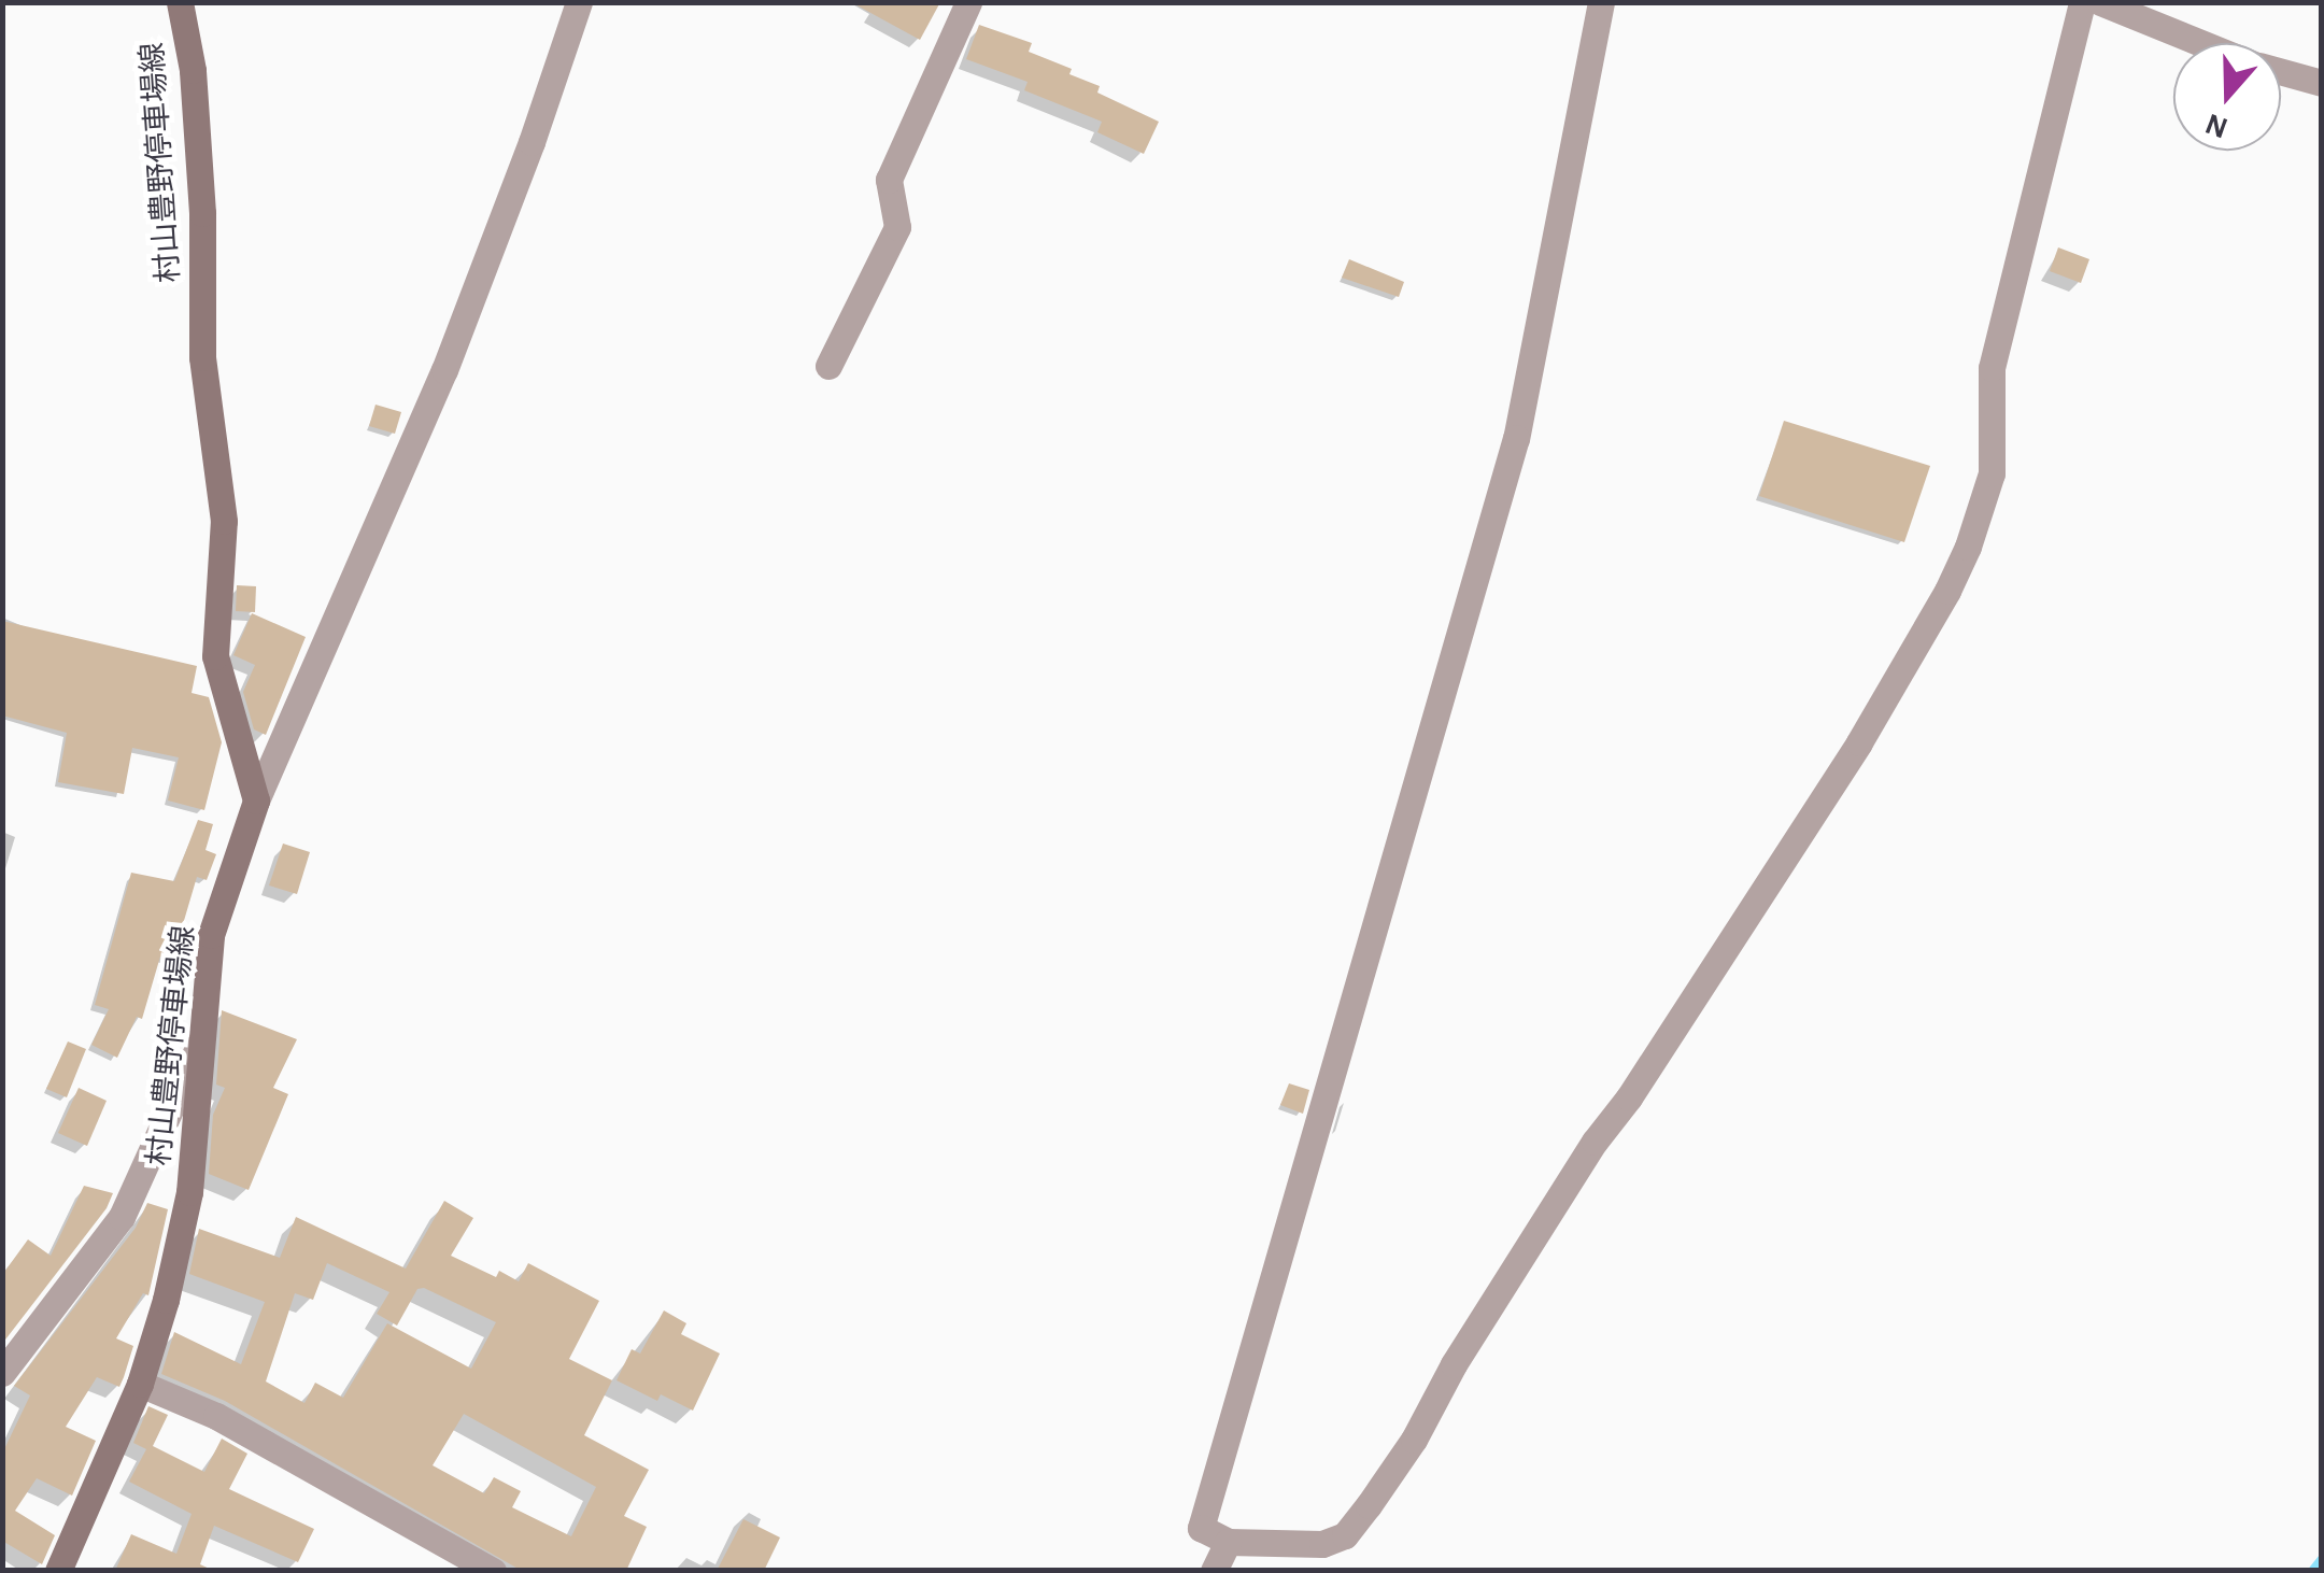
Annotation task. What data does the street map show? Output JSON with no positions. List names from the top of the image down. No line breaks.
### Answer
{"streets":{"main road":["村山豊野停車場線"]},"north":"bottom"}
